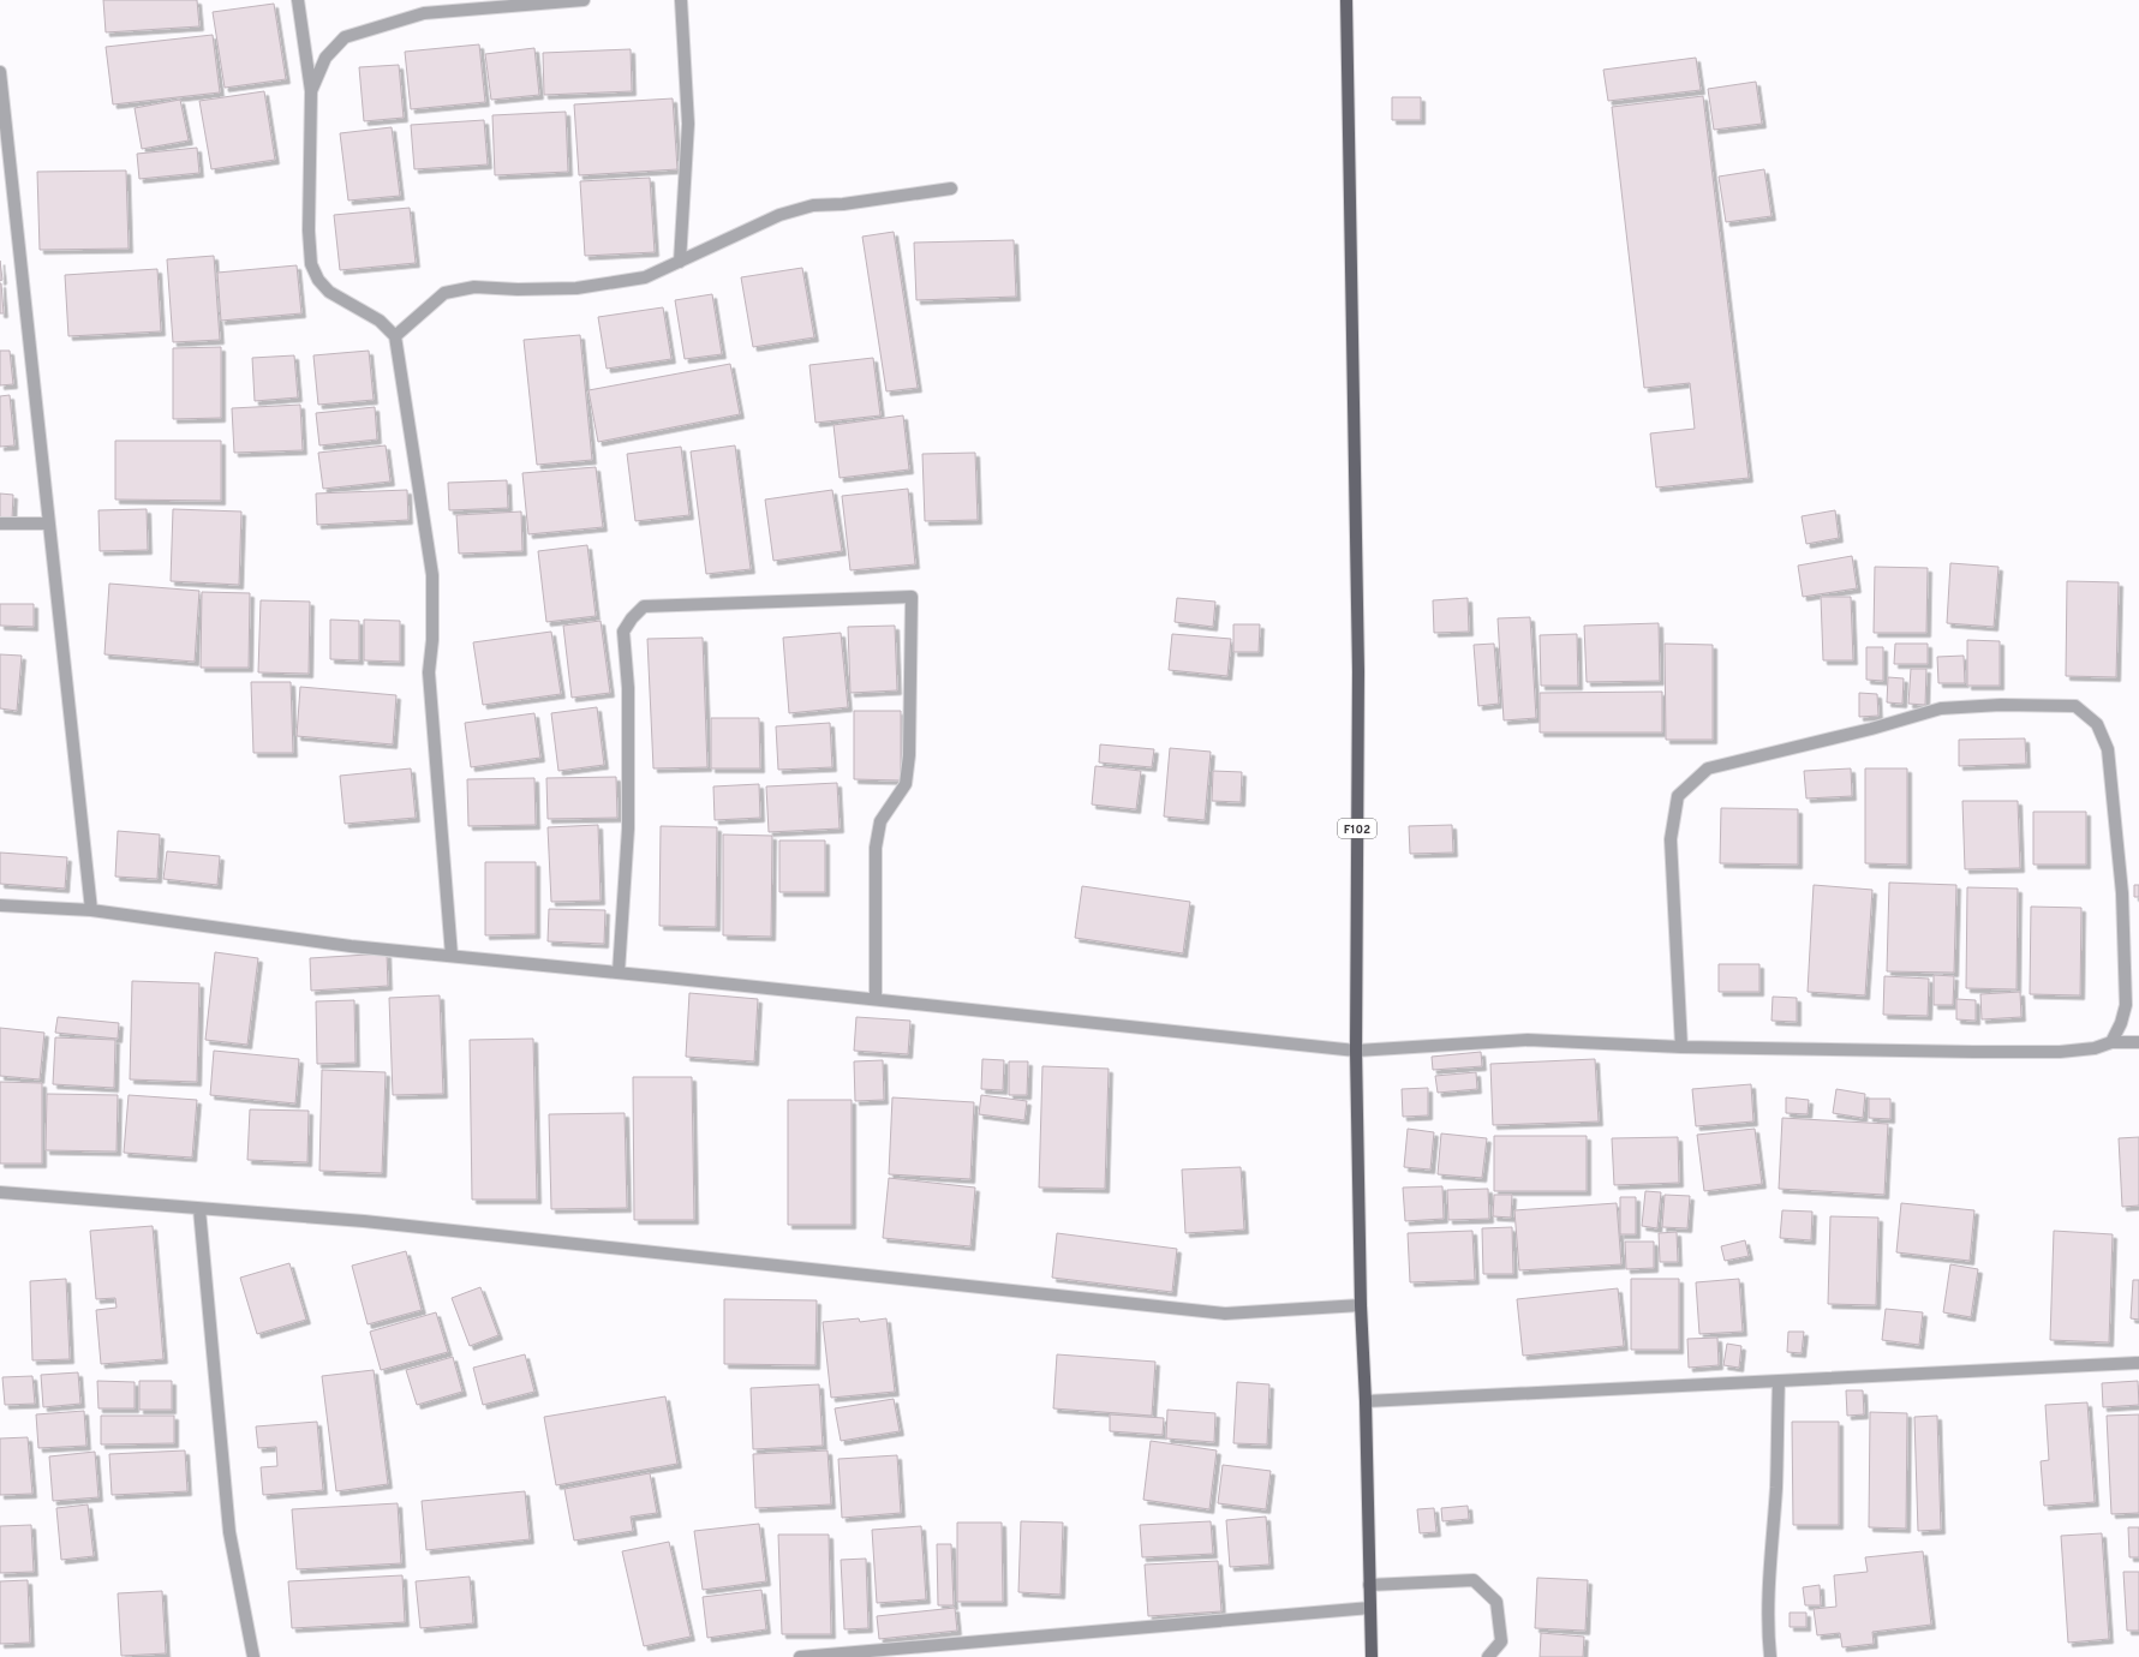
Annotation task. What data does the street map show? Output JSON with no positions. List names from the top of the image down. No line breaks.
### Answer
{"streets":{"main road":["F102"]}}
